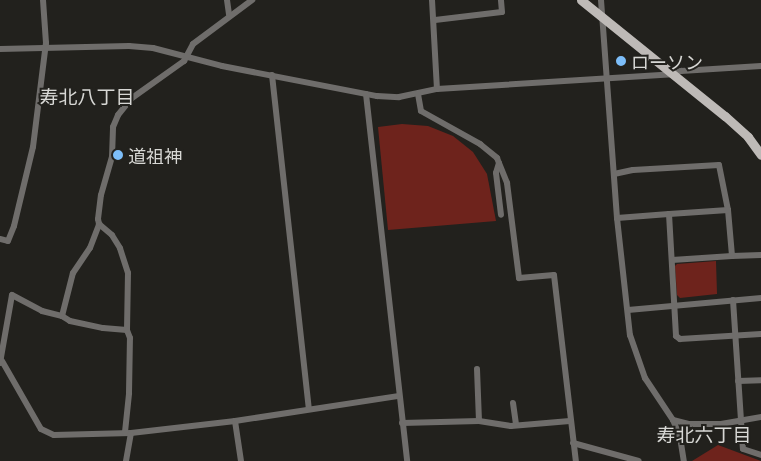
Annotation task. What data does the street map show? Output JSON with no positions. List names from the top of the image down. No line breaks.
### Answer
{"districts":["寿北八丁目","寿北六丁目"],"places":["ローソン","道祖神"]}
